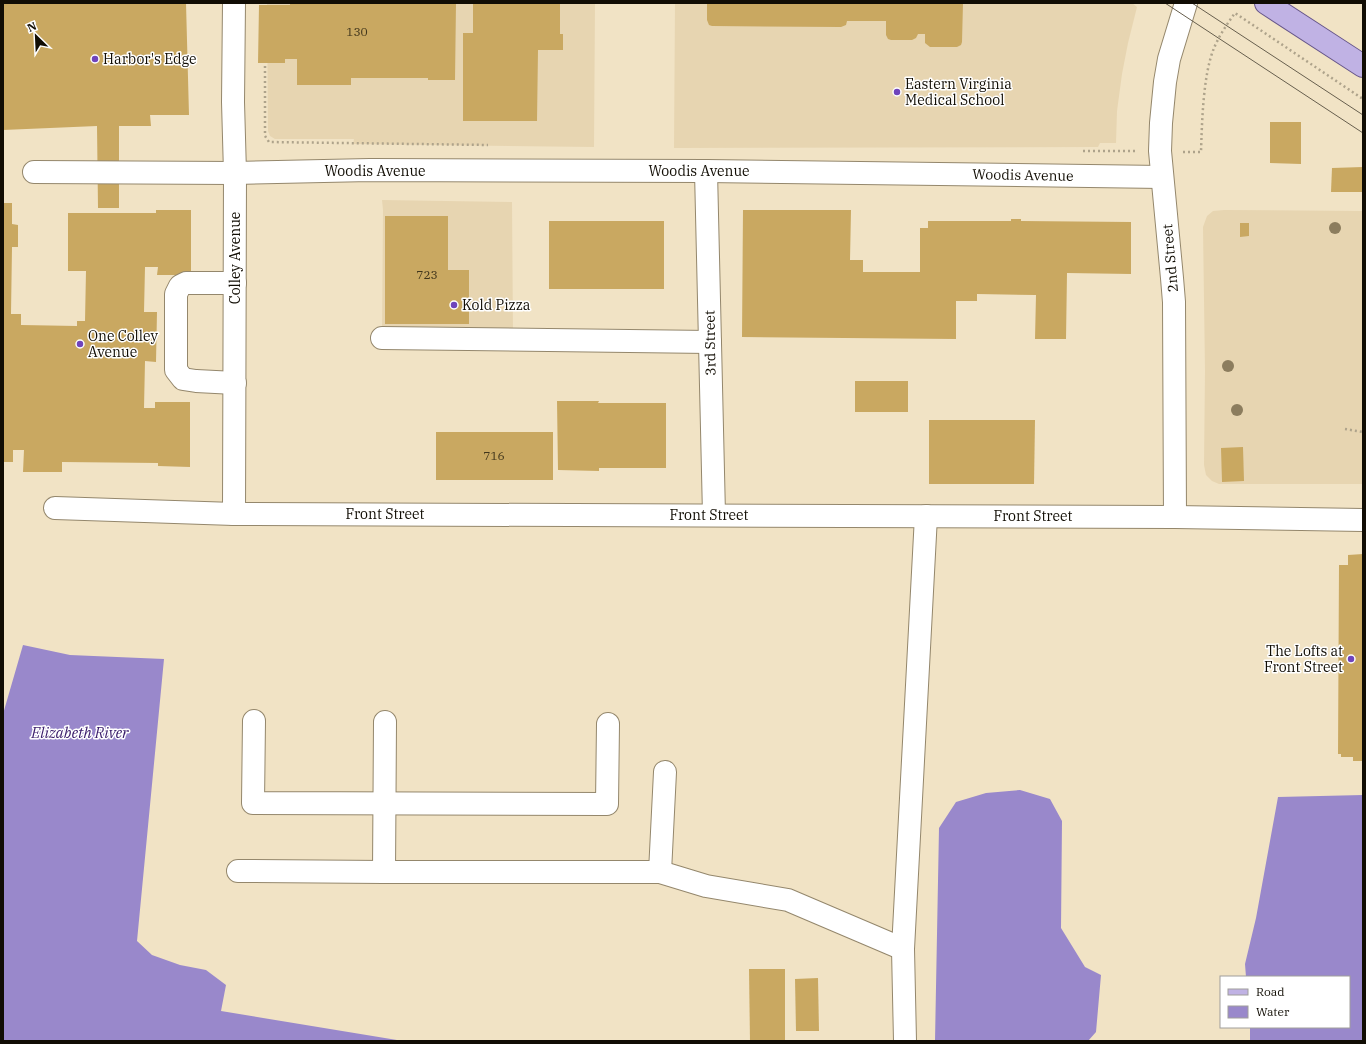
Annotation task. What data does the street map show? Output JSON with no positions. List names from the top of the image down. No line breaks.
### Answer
{"streets":{"street":["Woodis Avenue","Colley Avenue","2nd Street","3rd Street","Front Street"]},"crossings":[["Woodis Avenue","Colley Avenue"],["Woodis Avenue","2nd Street"],["Woodis Avenue","3rd Street"],["Colley Avenue","Front Street"],["2nd Street","Front Street"],["3rd Street","Front Street"]],"water":["Elizabeth River"],"places":["Harbor's Edge","Eastern Virginia Medical School","Kold Pizza","One Colley Avenue","The Lofts at Front Street"],"house_numbers":["130","723","716"],"legend":["Road","Water"],"north":"top left"}
